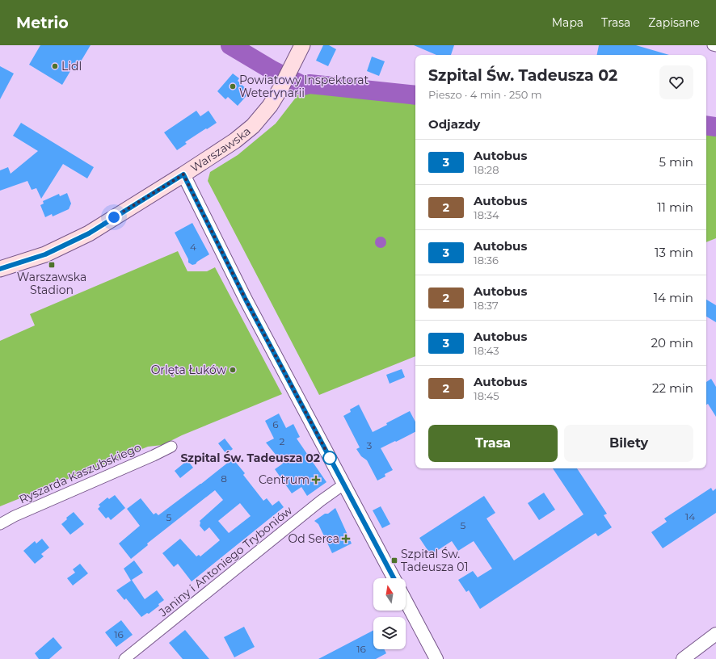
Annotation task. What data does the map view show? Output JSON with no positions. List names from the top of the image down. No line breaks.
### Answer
{"streets":{"main road":["Warszawska"],"street":["Ryszarda Kaszubskiego","Janiny i Antoniego Tryboniów"]},"places":{"other":["Lidl","Powiatowy Inspektorat Weterynarii","Orlęta Łuków","Szpital Św. Tadeusza 02"],"transit":["Warszawska Stadion","Szpital Św. Tadeusza 01"],"health":["Centrum","Od Serca"]},"lines":["bus line 3"],"house_numbers":["4","6","2","3","8","14","5","5","16","16"],"north":"top","page":{"header":"Metrio","nav":["Mapa","Trasa","Zapisane"],"heading":[["Szpital Św. Tadeusza 02","Pieszo · 4 min · 250 m"],"Odjazdy"],"list":[{"mark":"3","name":"Autobus","note":"18:28","value":"5 min"},{"mark":"2","name":"Autobus","note":"18:34","value":"11 min"},{"mark":"3","name":"Autobus","note":"18:36","value":"13 min"},{"mark":"2","name":"Autobus","note":"18:37","value":"14 min"},{"mark":"3","name":"Autobus","note":"18:43","value":"20 min"},{"mark":"2","name":"Autobus","note":"18:45","value":"22 min"}],"buttons":["Trasa","Bilety"]}}
